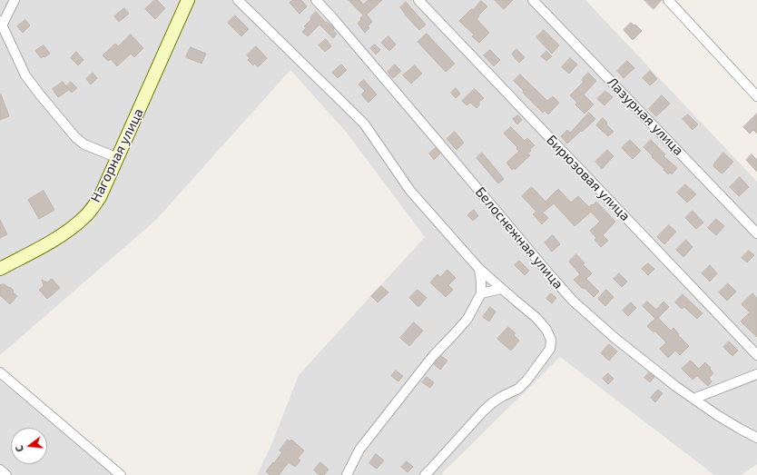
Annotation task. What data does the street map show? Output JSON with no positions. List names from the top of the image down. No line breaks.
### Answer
{"streets":{"street":["Лазурная улица","Нагорная улица","Бирюзовая улица","Белоснежная улица"]},"north":"left"}
